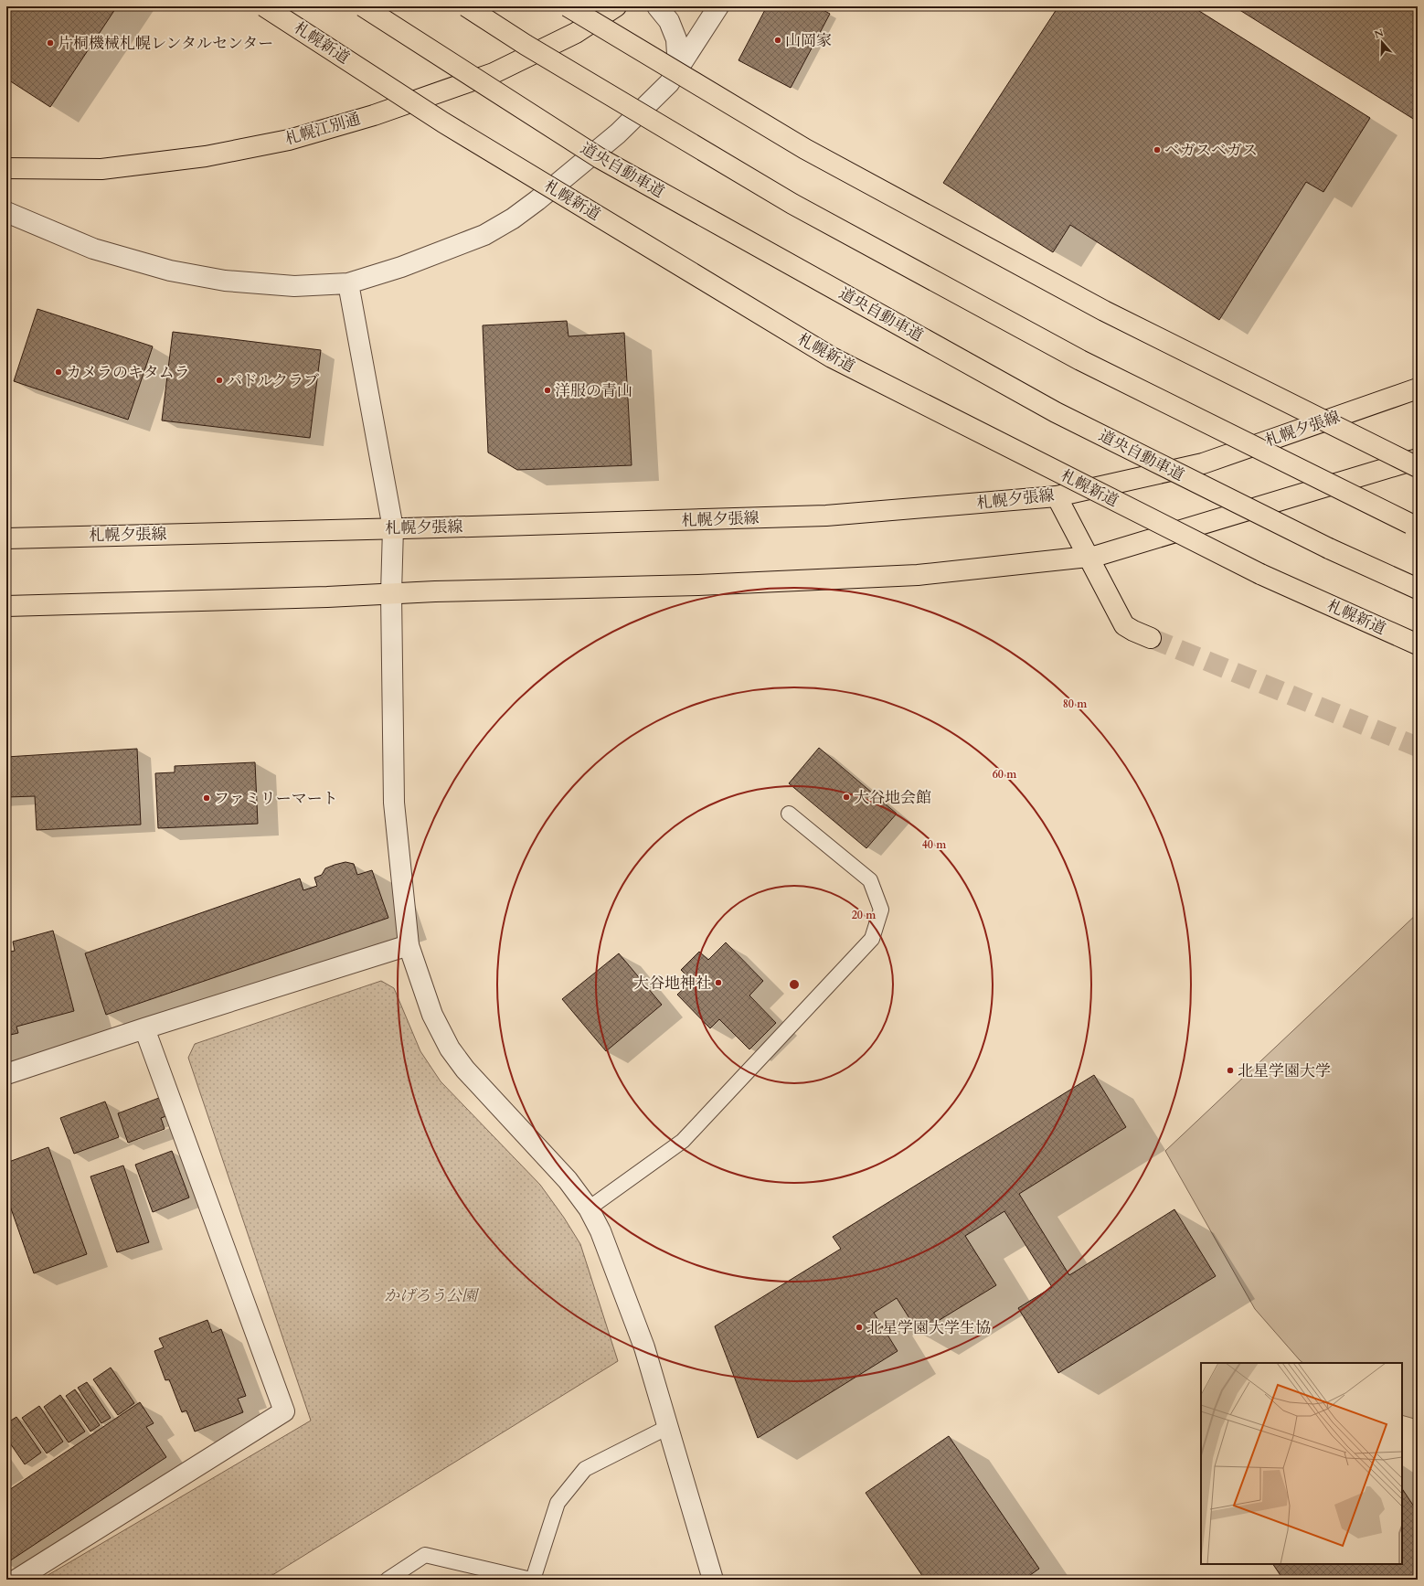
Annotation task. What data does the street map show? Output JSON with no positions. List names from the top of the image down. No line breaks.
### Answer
{"streets":{"main road":["札幌新道","札幌江別通","道央自動車道","札幌夕張線"]},"parks":["かげろう公園"],"places":["山岡家","片桐機械札幌レンタルセンター","ベガスベガス","カメラのキタムラ","パドルクラブ","洋服の青山","大谷地会館","ファミリーマート","大谷地神社","北星学園大学","北星学園大学生協"],"north":"top","rings":["80 m","60 m","40 m","20 m"]}
